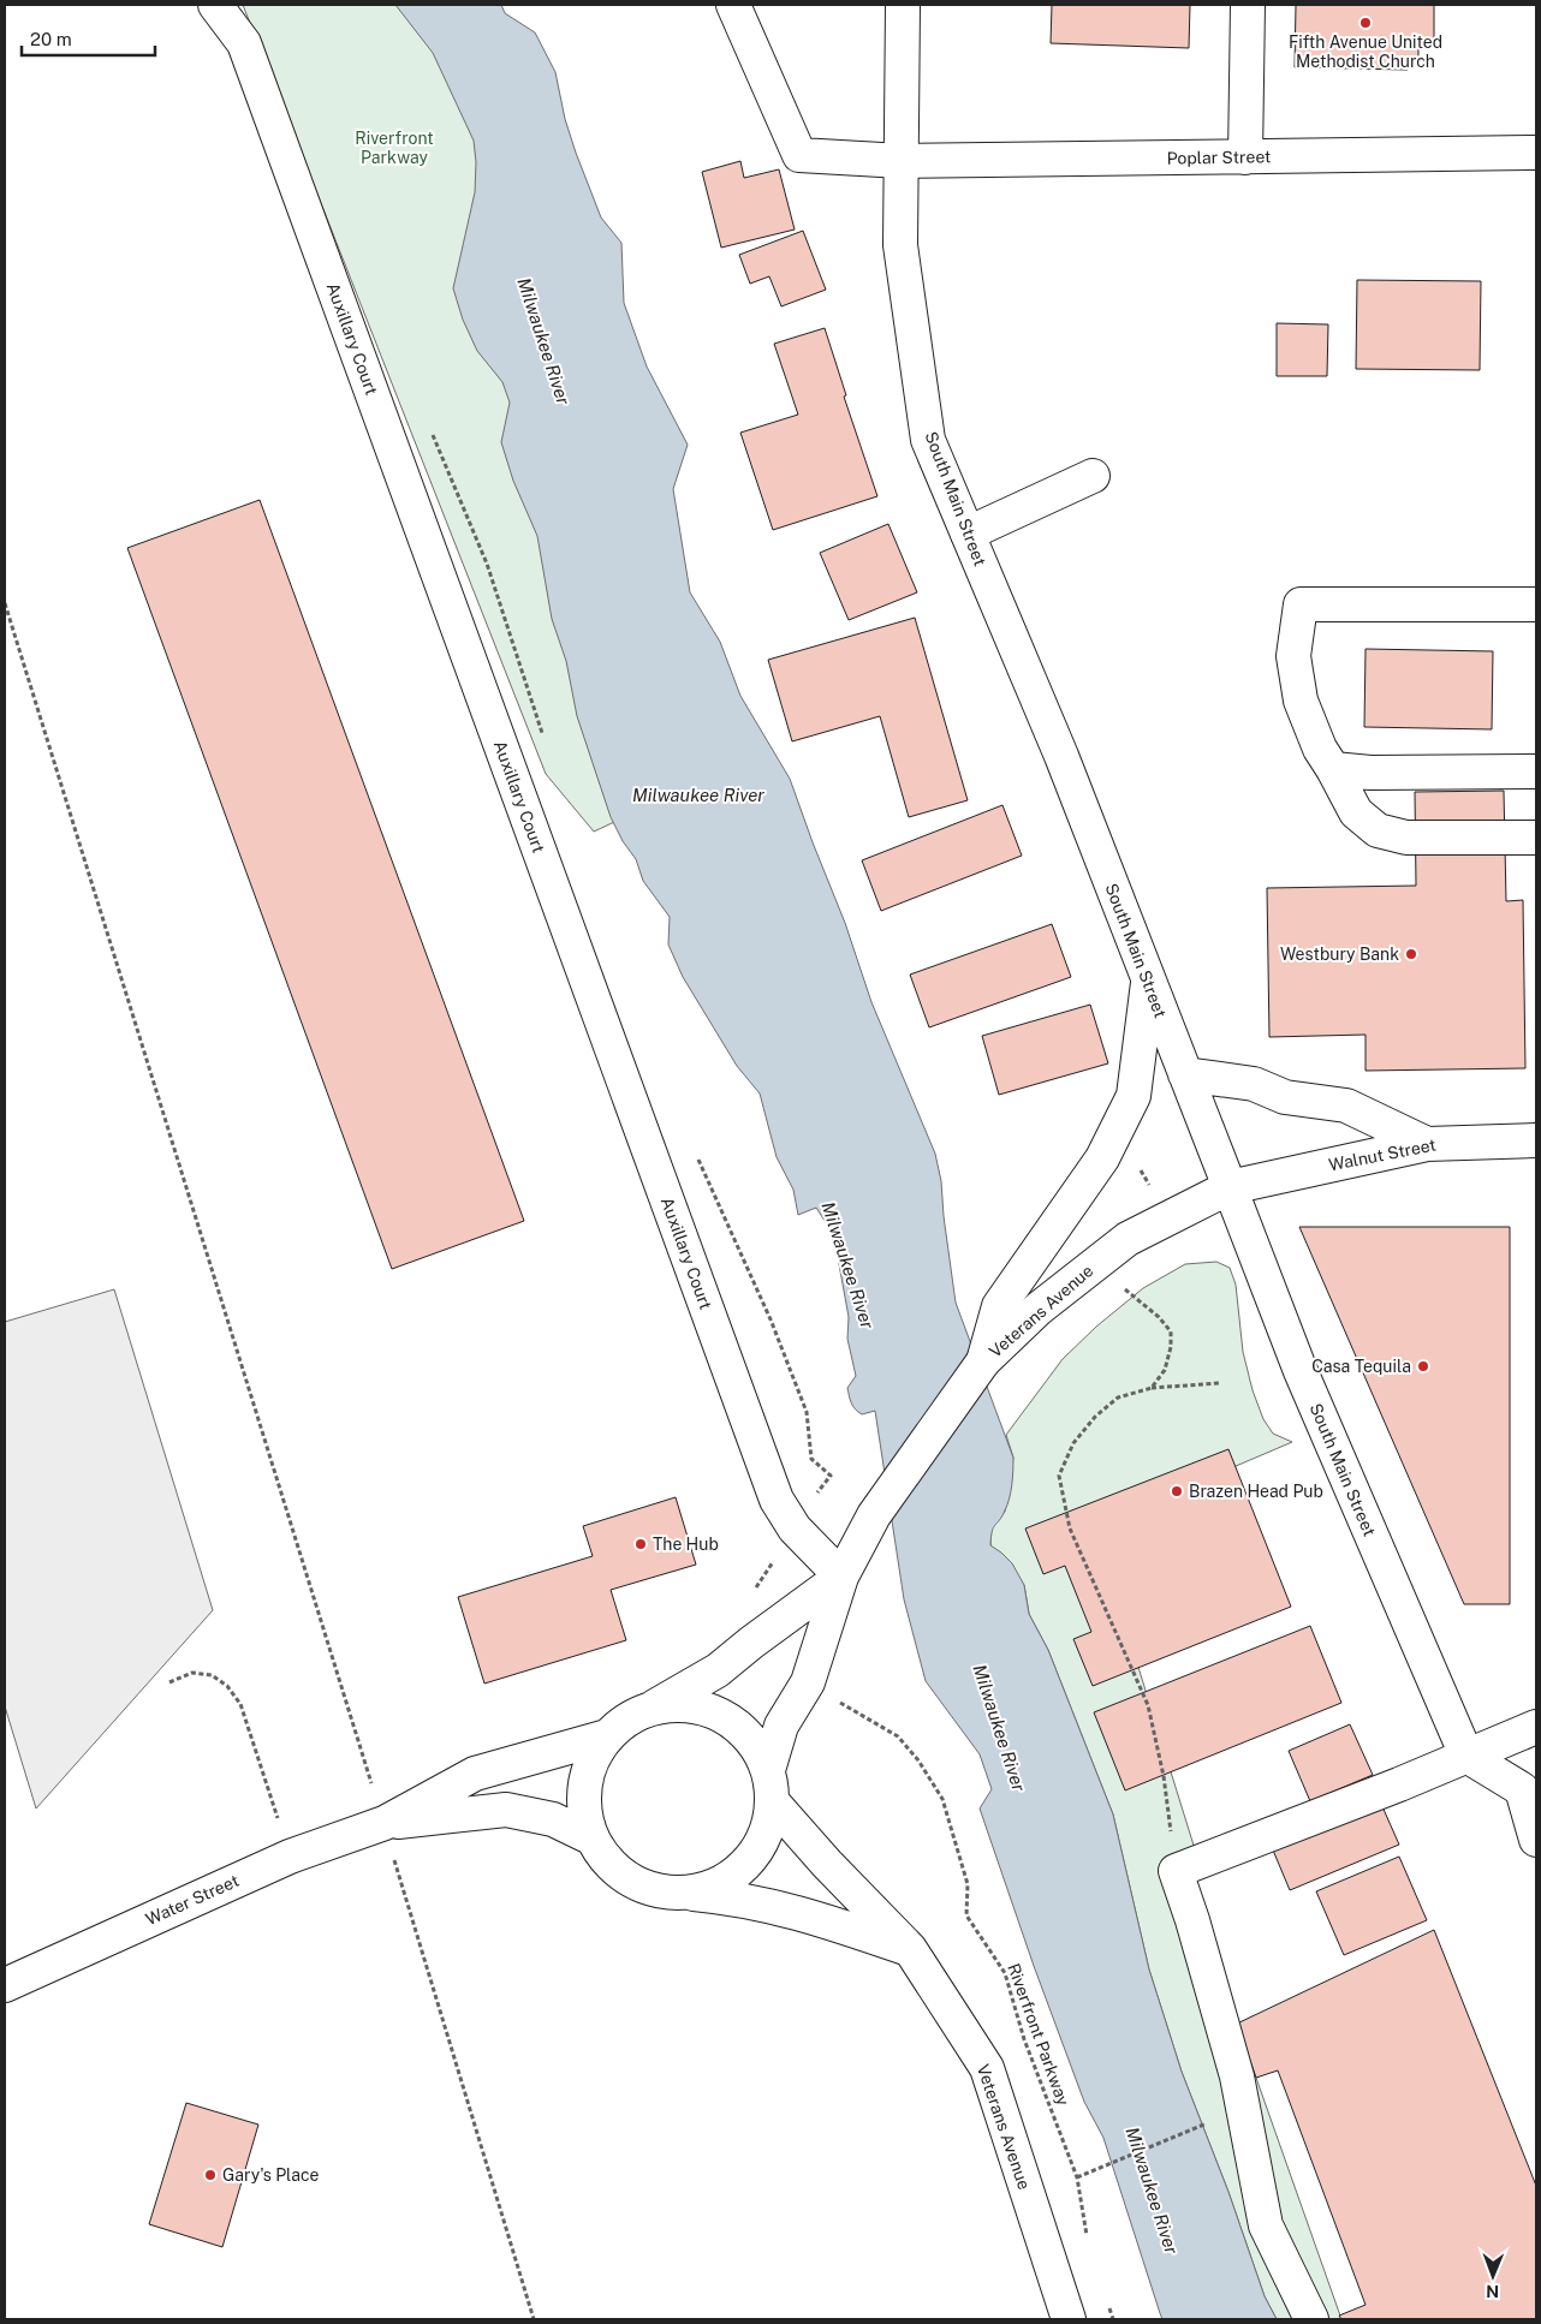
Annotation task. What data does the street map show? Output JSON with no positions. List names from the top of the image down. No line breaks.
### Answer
{"streets":{"street":["Poplar Street","Auxillary Court","South Main Street","Walnut Street","Veterans Avenue","Water Street"],"path":["Riverfront Parkway"]},"crossings":[["Poplar Street","South Main Street"],["Auxillary Court","Veterans Avenue"],["South Main Street","Walnut Street"],["South Main Street","Veterans Avenue"],["Walnut Street","Veterans Avenue"],["Veterans Avenue","Water Street"]],"water":["Milwaukee River"],"parks":["Riverfront Parkway"],"places":["Fifth Avenue United Methodist Church","Westbury Bank","Casa Tequila","Brazen Head Pub","The Hub","Gary's Place"],"scale_bar":"20 m","north":"bottom"}
